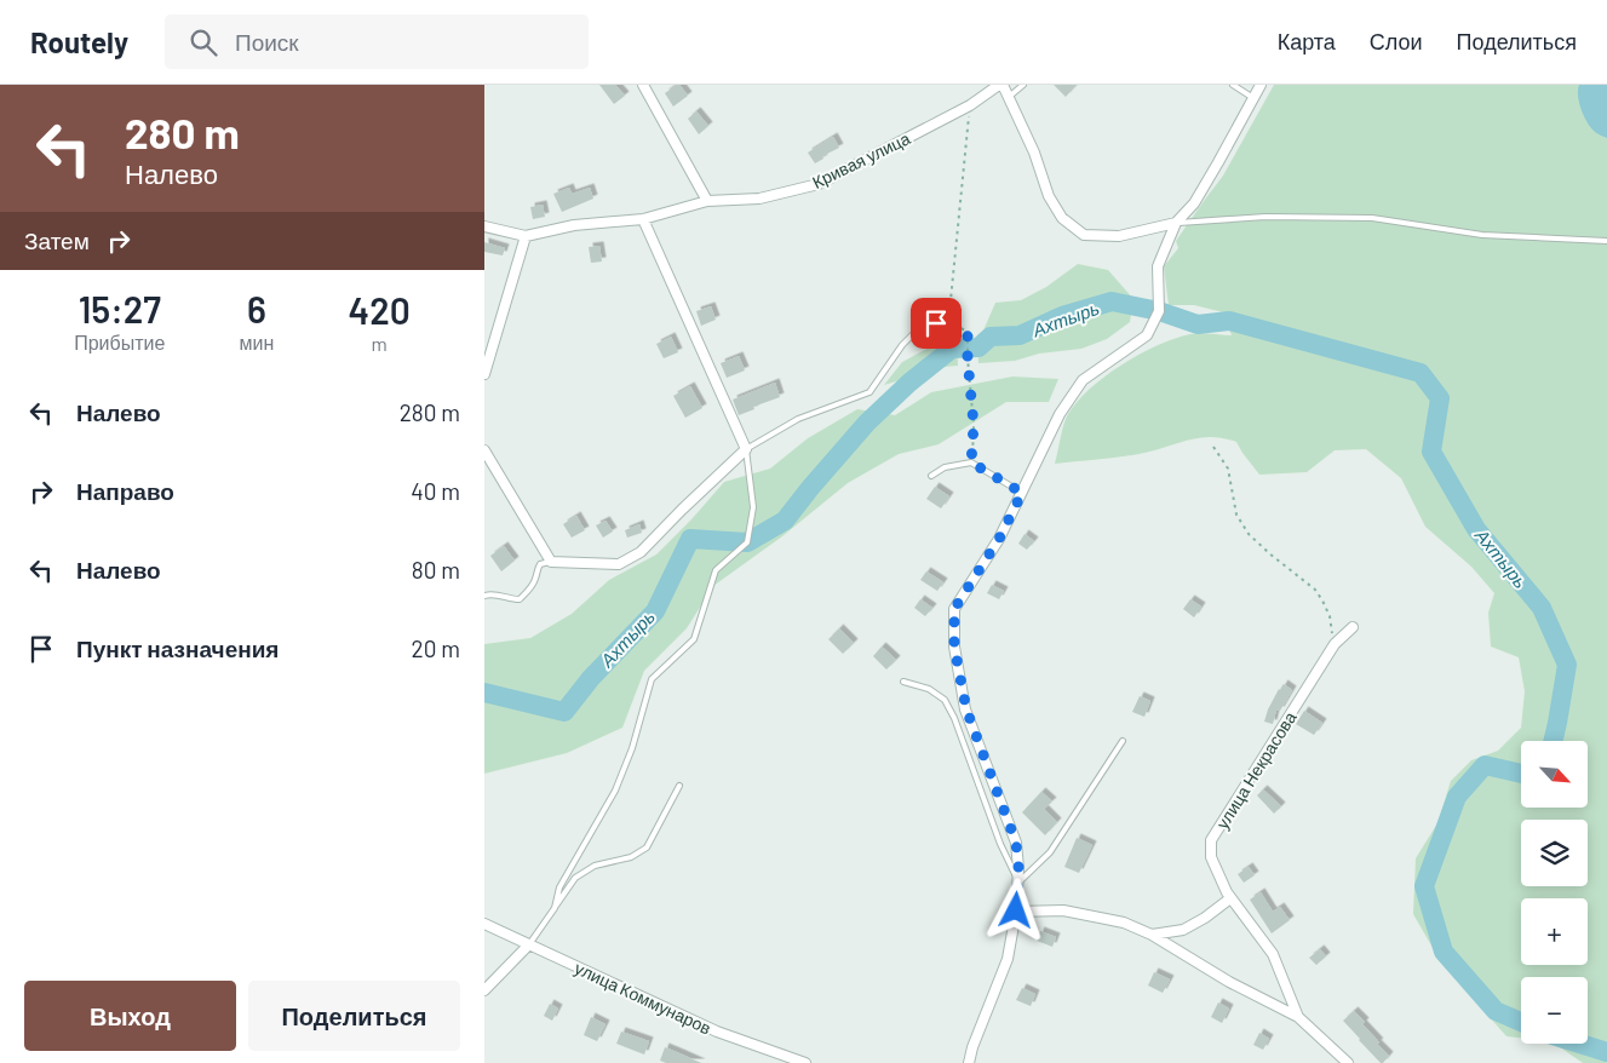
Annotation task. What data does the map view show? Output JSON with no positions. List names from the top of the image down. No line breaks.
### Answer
{"streets":{"street":["Кривая улица","улица Некрасова","улица Коммунаров"]},"water":["Ахтырь"],"north":"bottom right","page":{"header":"Routely","search":"Поиск","nav":["Карта","Слои","Поделиться"],"turn":["280 m","Налево"],"then":"Затем","eta":["15:27","Прибытие","6","мин","420","m"],"list":[{"name":"Налево","value":"280 m"},{"name":"Направо","value":"40 m"},{"name":"Налево","value":"80 m"},{"name":"Пункт назначения","value":"20 m"}],"map_buttons":["+","−"],"buttons":["Выход","Поделиться"]}}
